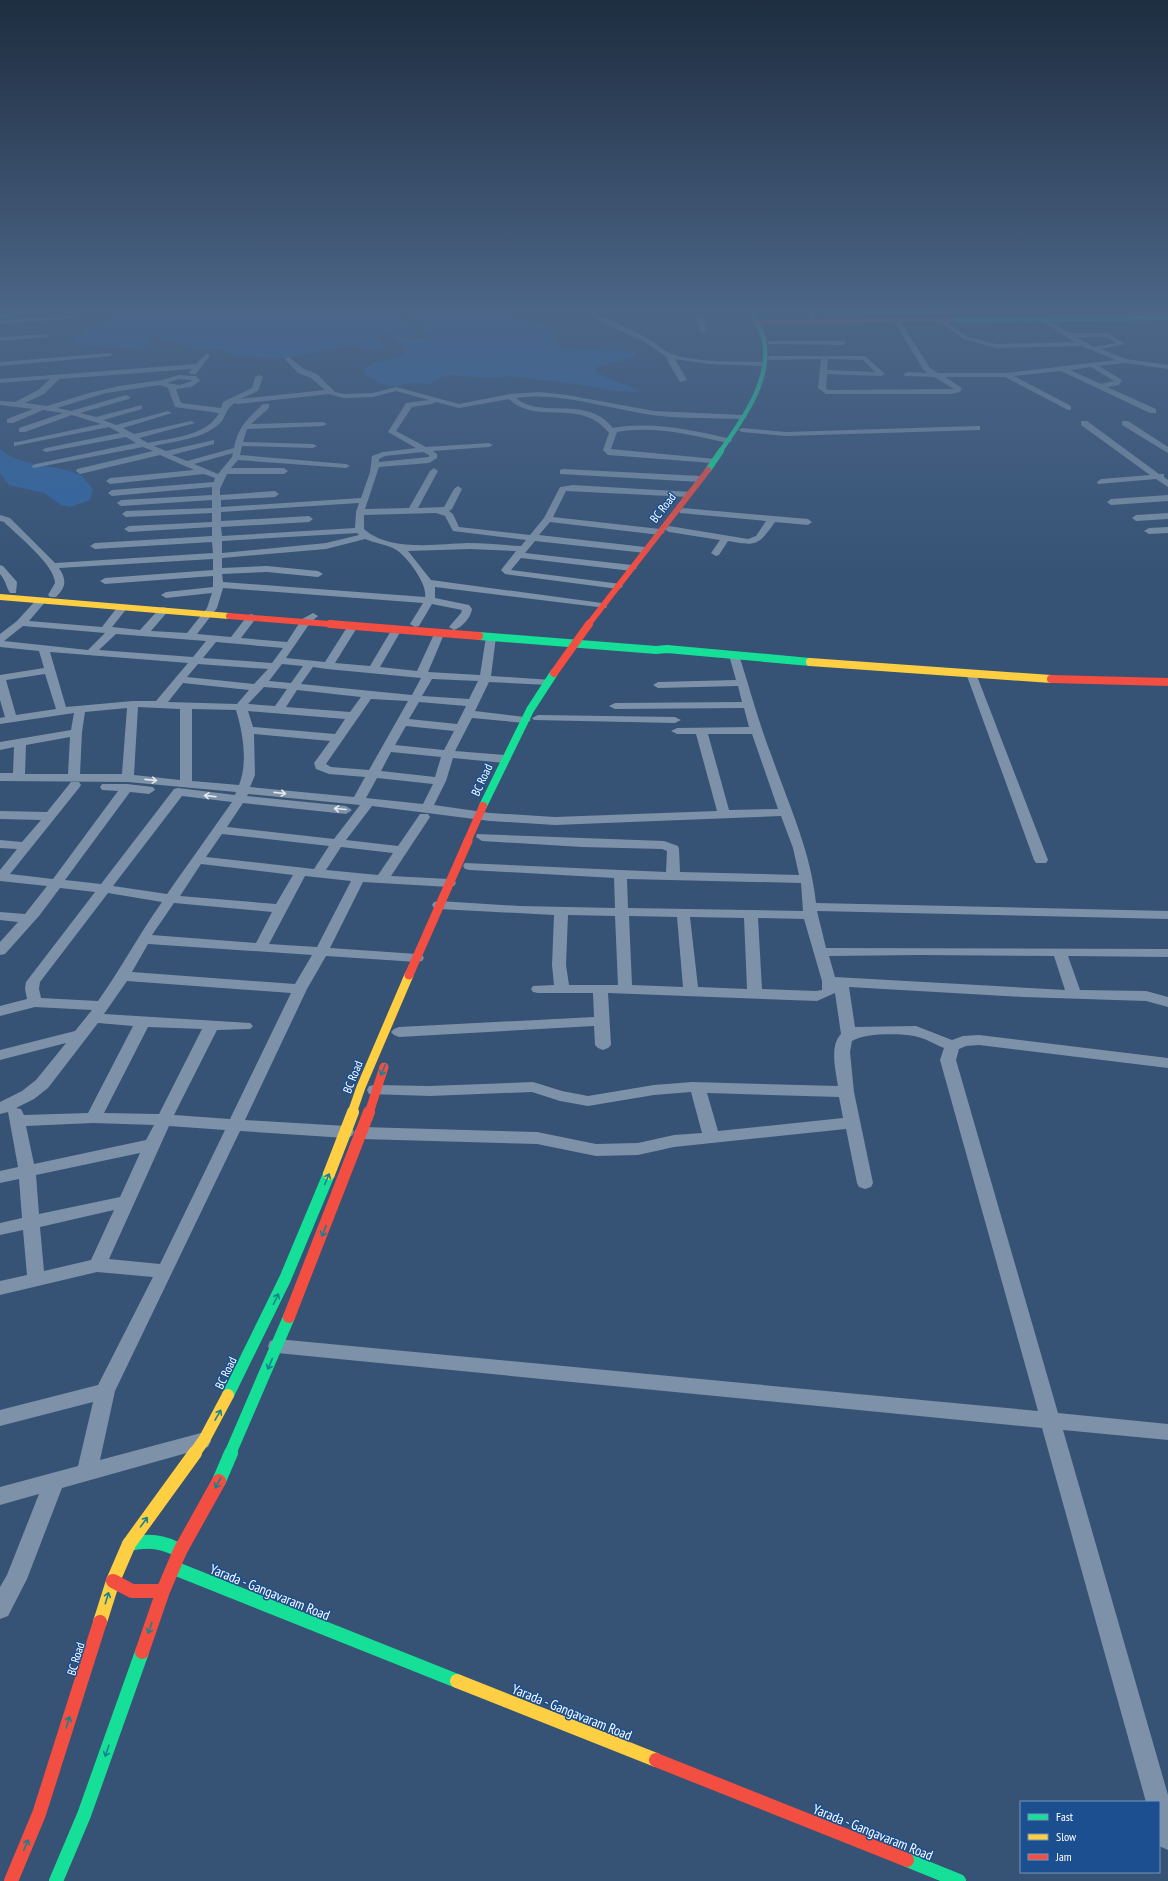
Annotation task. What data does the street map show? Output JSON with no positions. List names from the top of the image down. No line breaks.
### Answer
{"streets":{"street":["BC Road","Yarada - Gangavaram Road"]},"crossings":[["BC Road","Yarada - Gangavaram Road"]],"legend":["Fast","Slow","Jam"]}
